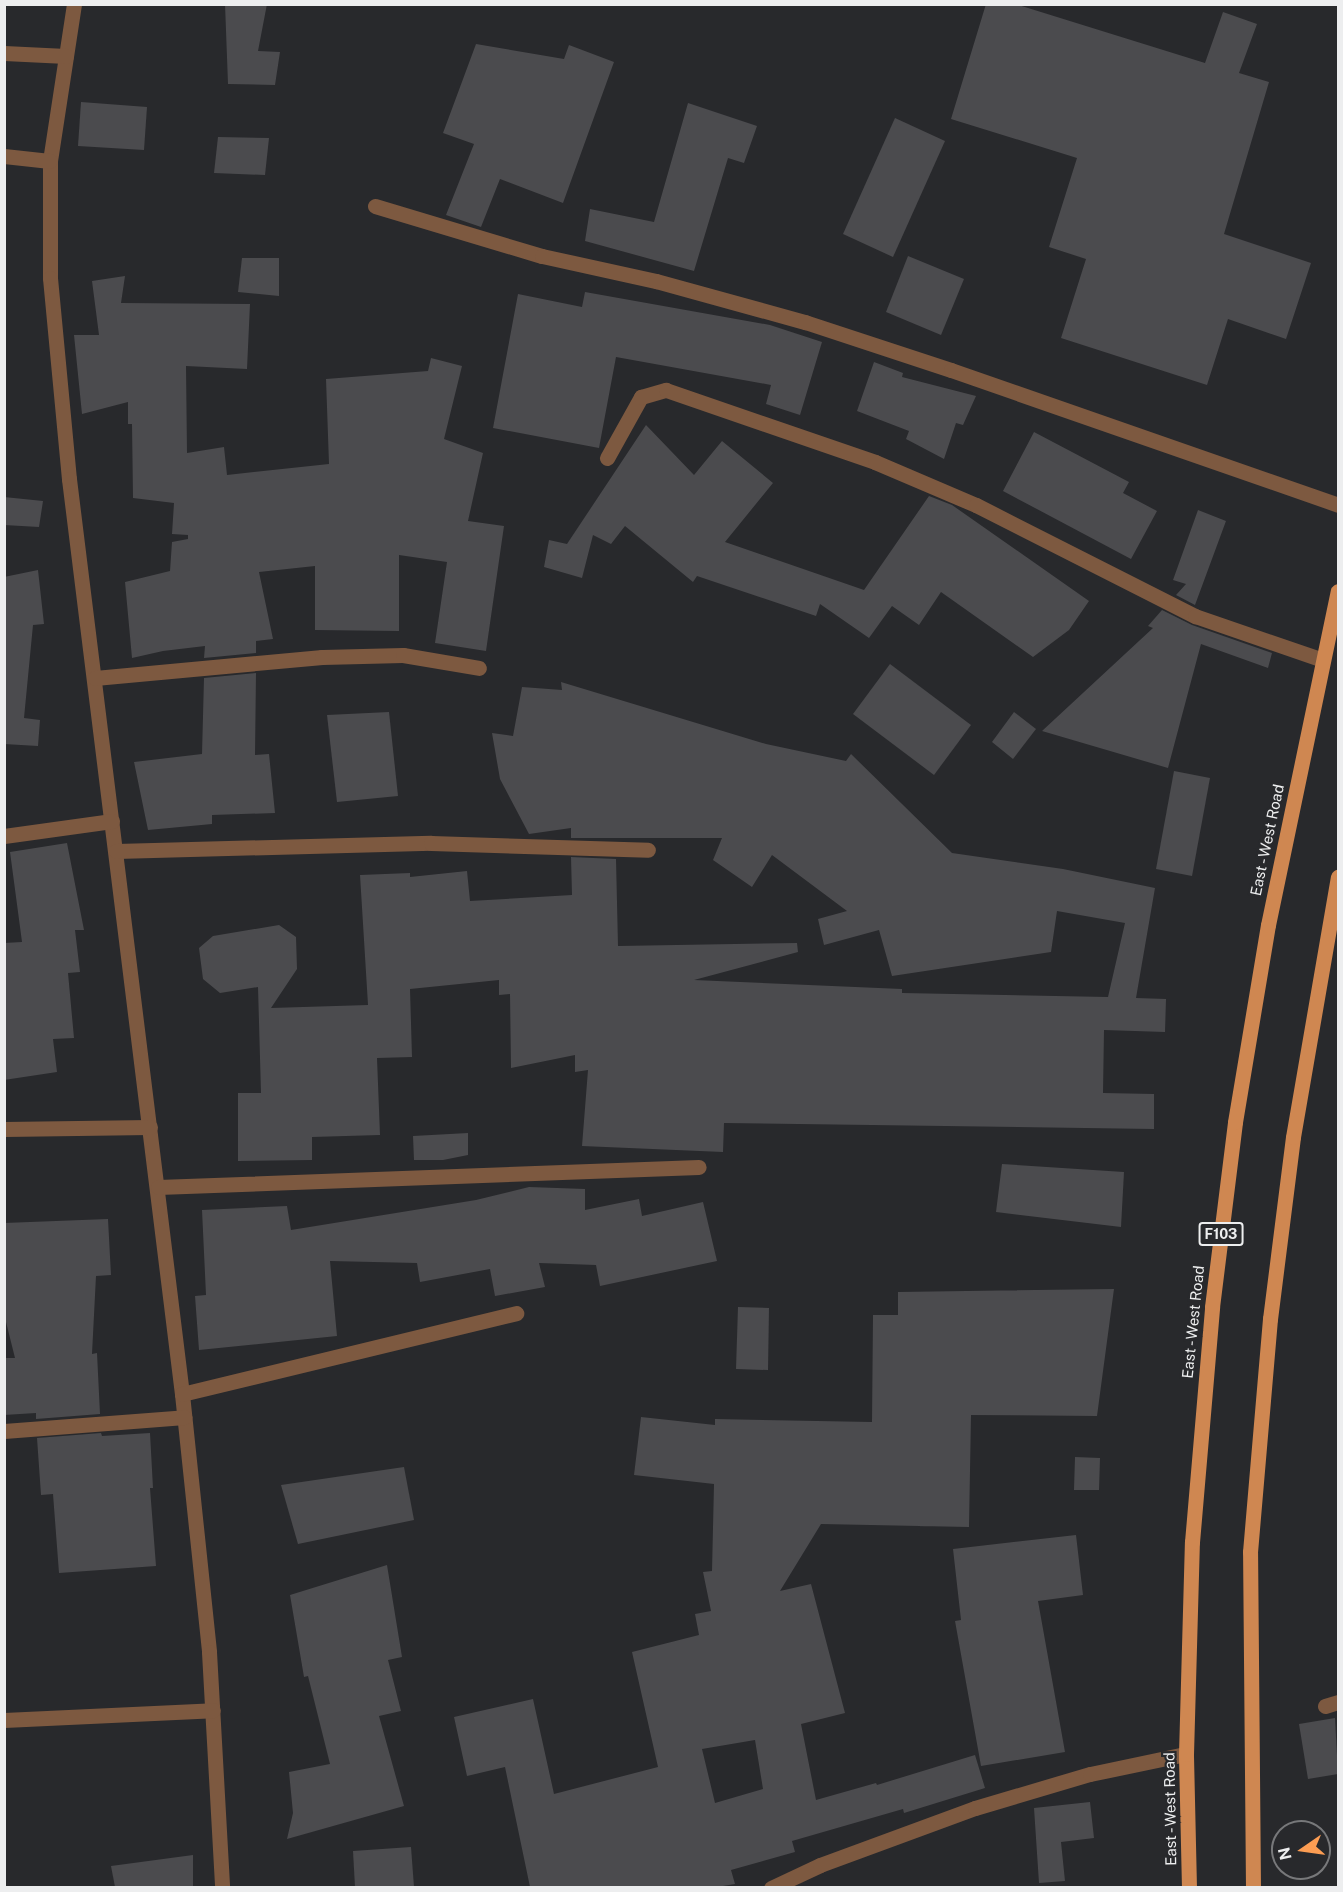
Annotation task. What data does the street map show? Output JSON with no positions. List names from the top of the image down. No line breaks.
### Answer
{"streets":{"main road":["East - West Road","F103"]},"north":"left"}
